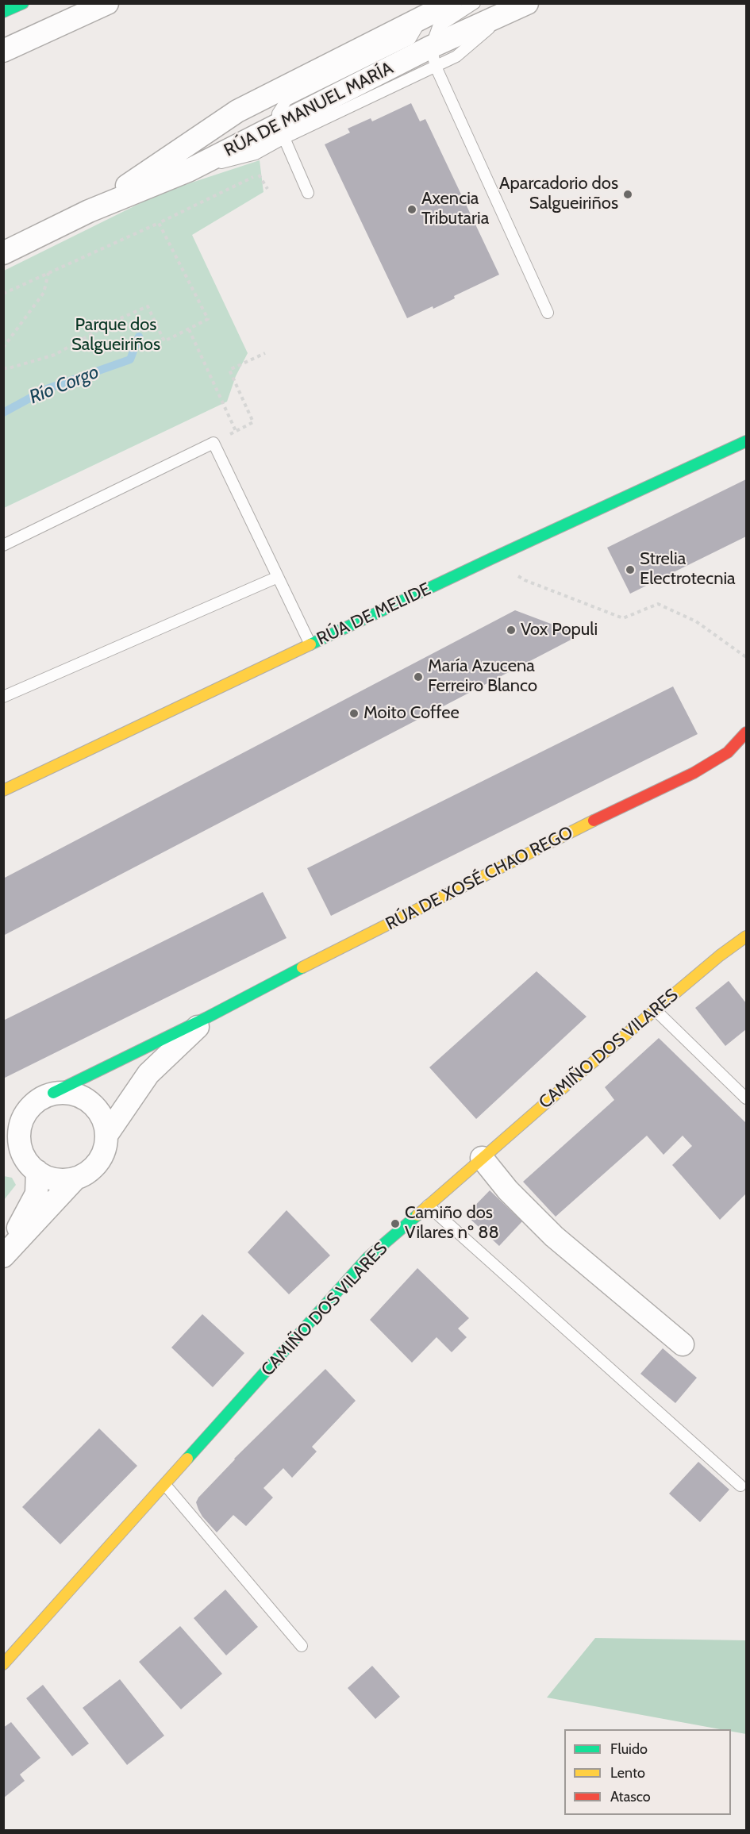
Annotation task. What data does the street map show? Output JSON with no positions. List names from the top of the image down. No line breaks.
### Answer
{"streets":{"street":["RÚA DE MANUEL MARÍA","RÚA DE MELIDE","RÚA DE XOSÉ CHAO REGO","CAMIÑO DOS VILARES"]},"water":["Río Corgo"],"parks":["Parque dos Salgueiriños"],"places":["Aparcadorio dos Salgueiriños","Axencia Tributaria","Strelia Electrotecnia","Vox Populi","María Azucena Ferreiro Blanco","Moito Coffee","Camiño dos Vilares nº 88"],"legend":["Fluido","Lento","Atasco"]}
